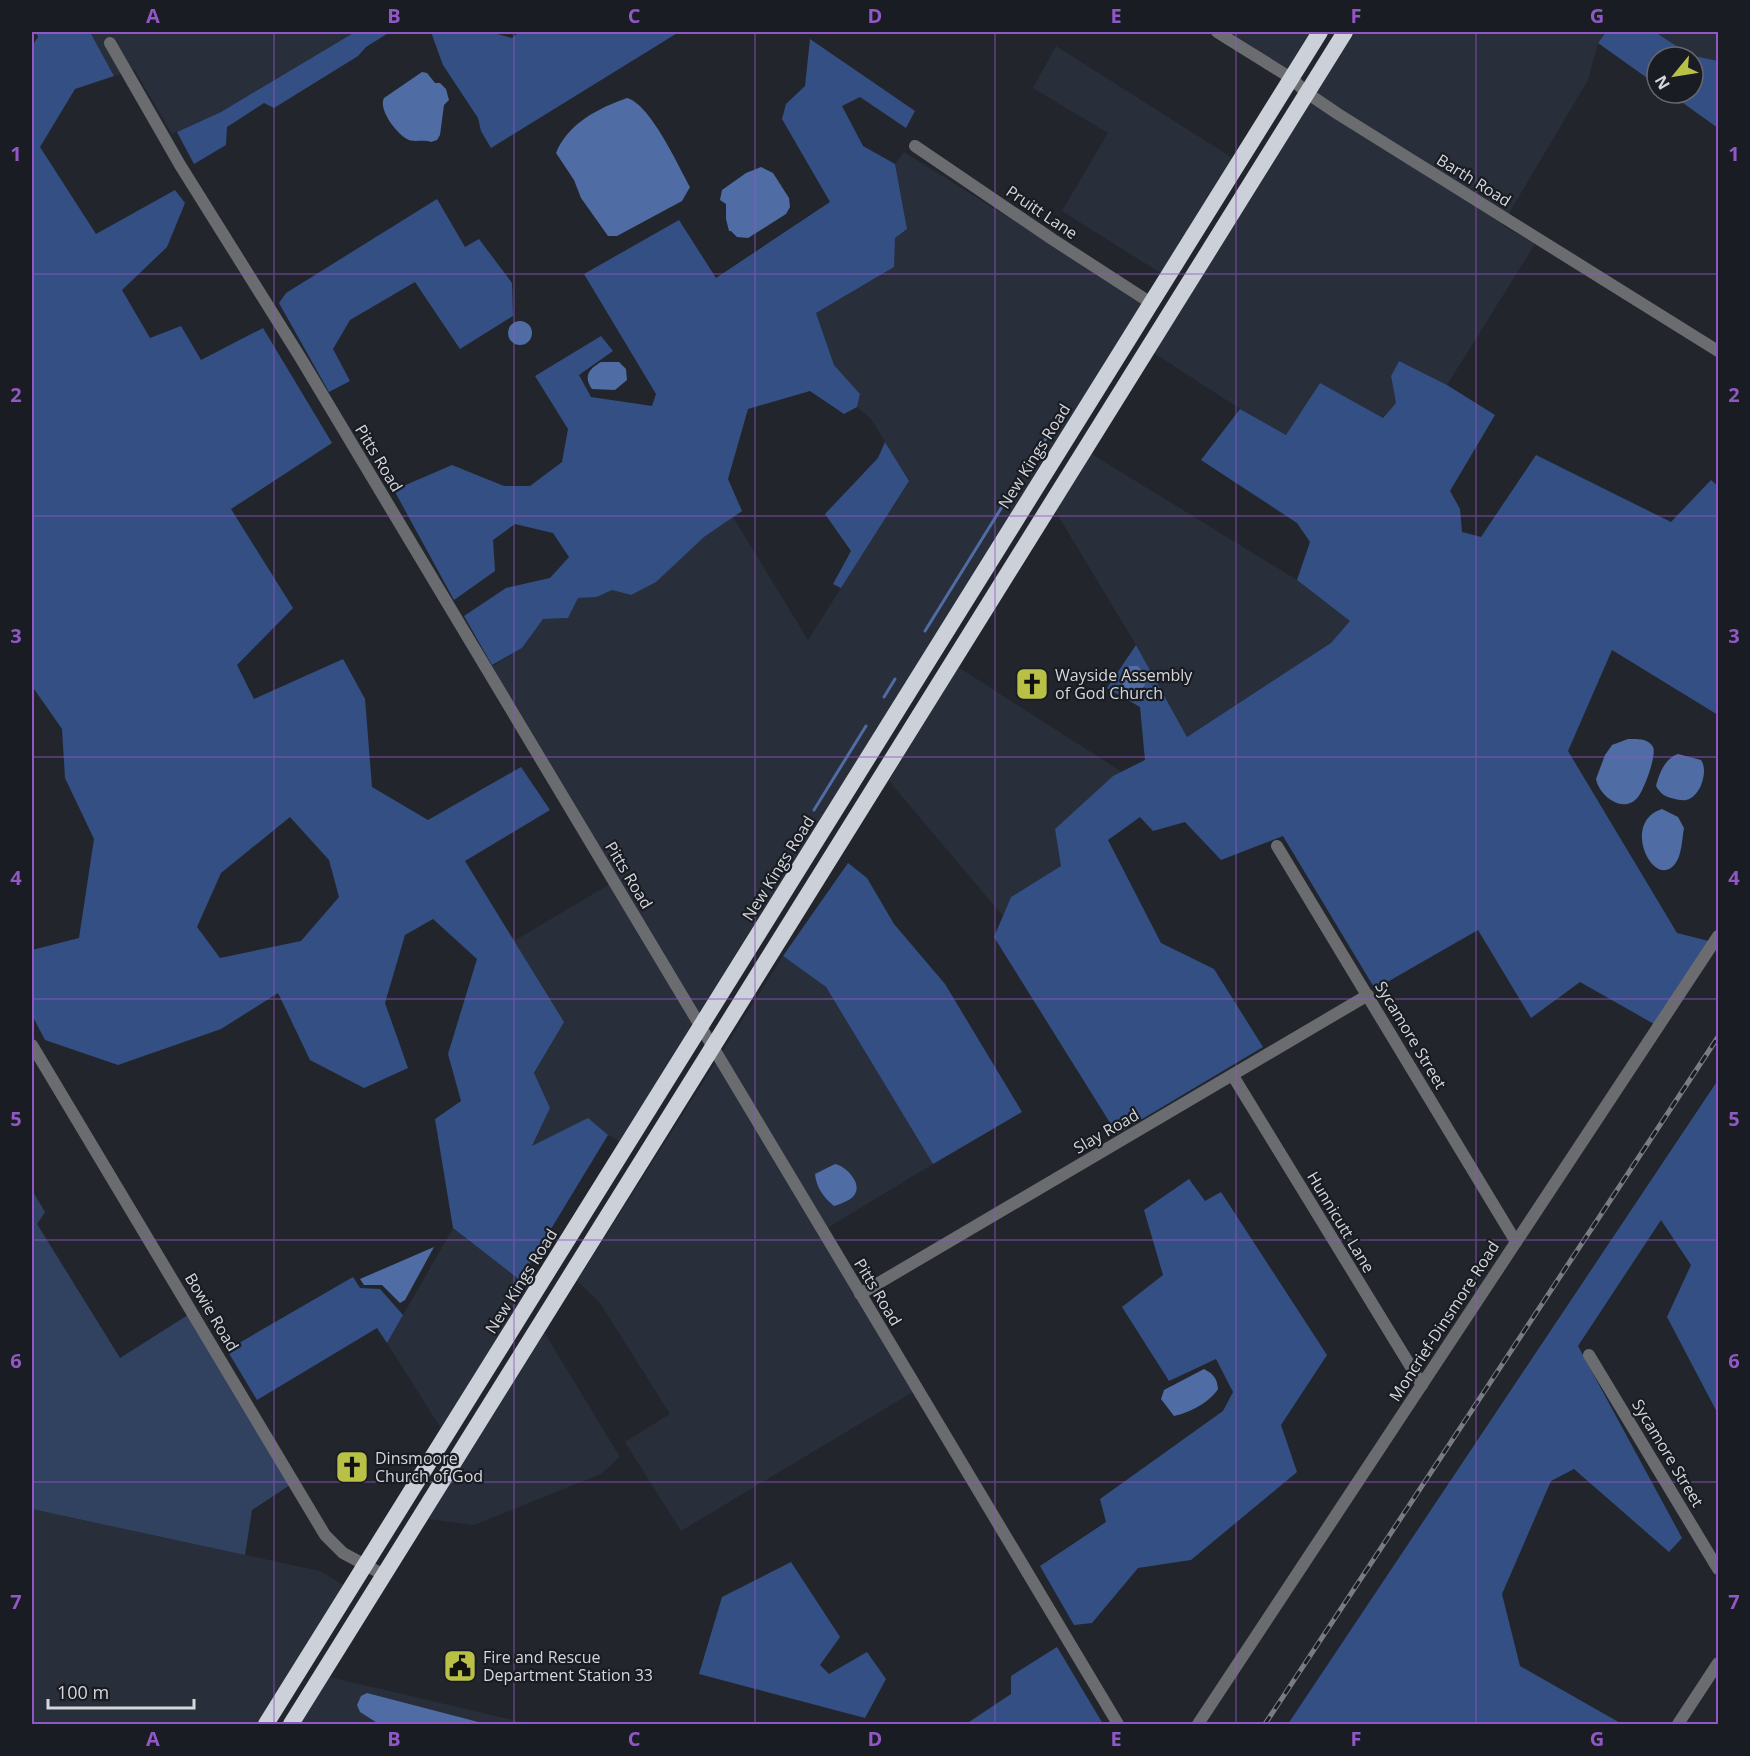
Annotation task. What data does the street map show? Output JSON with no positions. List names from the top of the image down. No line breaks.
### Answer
{"streets":{"highway":["New Kings Road"],"street":["Barth Road","Pruitt Lane","Pitts Road","Sycamore Street","Slay Road","Hunnicutt Lane","Bowie Road","Moncrief-Dinsmore Road"]},"crossings":[["Barth Road","New Kings Road"],["Pruitt Lane","New Kings Road"],["New Kings Road","Pitts Road"],["New Kings Road","Bowie Road"],["Pitts Road","Slay Road"],["Sycamore Street","Slay Road"],["Sycamore Street","Moncrief-Dinsmore Road"],["Slay Road","Hunnicutt Lane"],["Hunnicutt Lane","Moncrief-Dinsmore Road"]],"places":{"church":["Wayside Assembly of God Church","Dinsmoore Church of God"],"public building":["Fire and Rescue Department Station 33"]},"scale_bar":"100 m","north":"bottom left","grid":{"columns":["A","B","C","D","E","F","G"],"rows":["1","2","3","4","5","6","7"]}}
